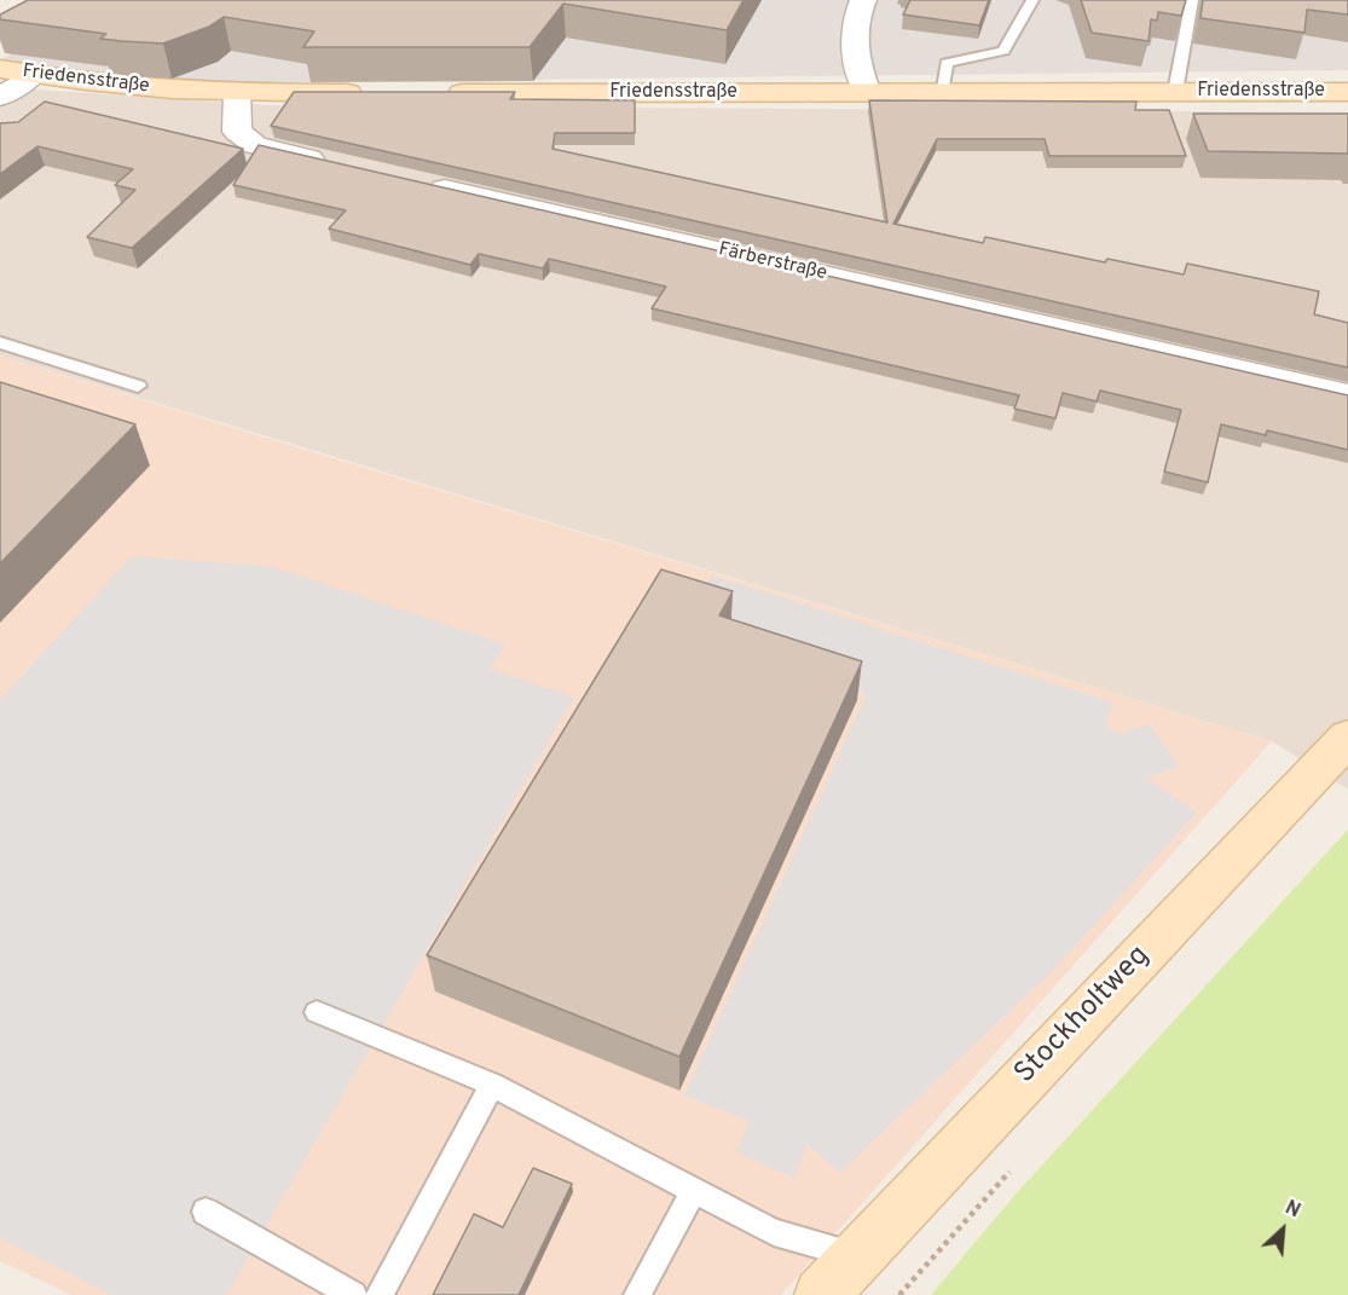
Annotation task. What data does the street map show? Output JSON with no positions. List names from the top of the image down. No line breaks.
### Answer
{"streets":{"main road":["Friedensstraße","Stockholtweg"],"street":["Färberstraße"]},"north":"top right"}
